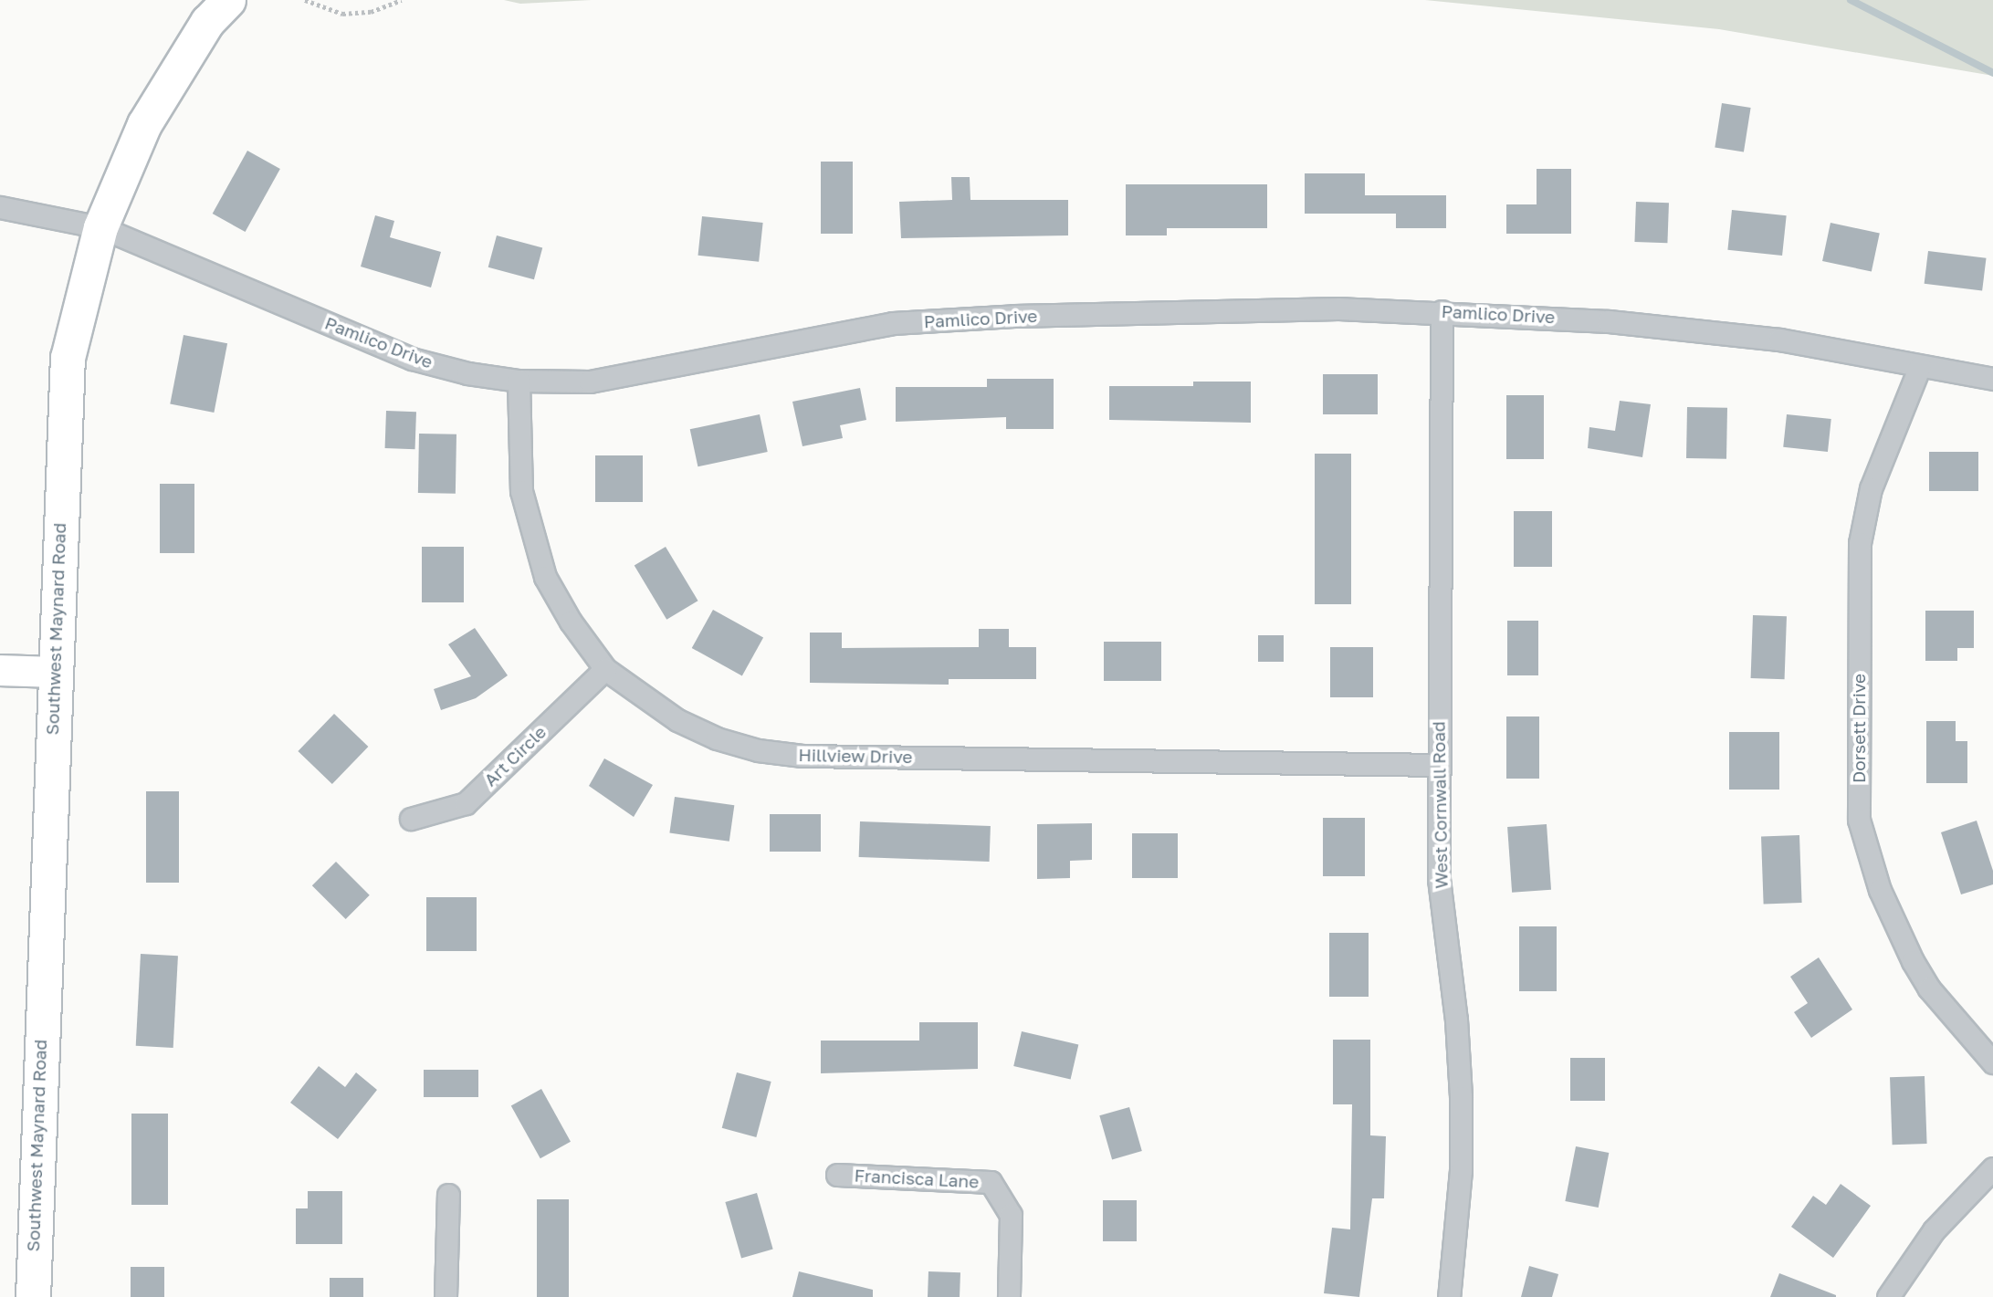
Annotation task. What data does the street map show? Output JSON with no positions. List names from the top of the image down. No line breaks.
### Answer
{"streets":{"main road":["Southwest Maynard Road"],"street":["Pamlico Drive","Dorsett Drive","Art Circle","Hillview Drive","West Cornwall Road","Francisca Lane"]},"crossings":[["Pamlico Drive","Southwest Maynard Road"],["Pamlico Drive","Dorsett Drive"],["Pamlico Drive","Hillview Drive"],["Pamlico Drive","West Cornwall Road"],["Art Circle","Hillview Drive"],["Hillview Drive","West Cornwall Road"]]}
